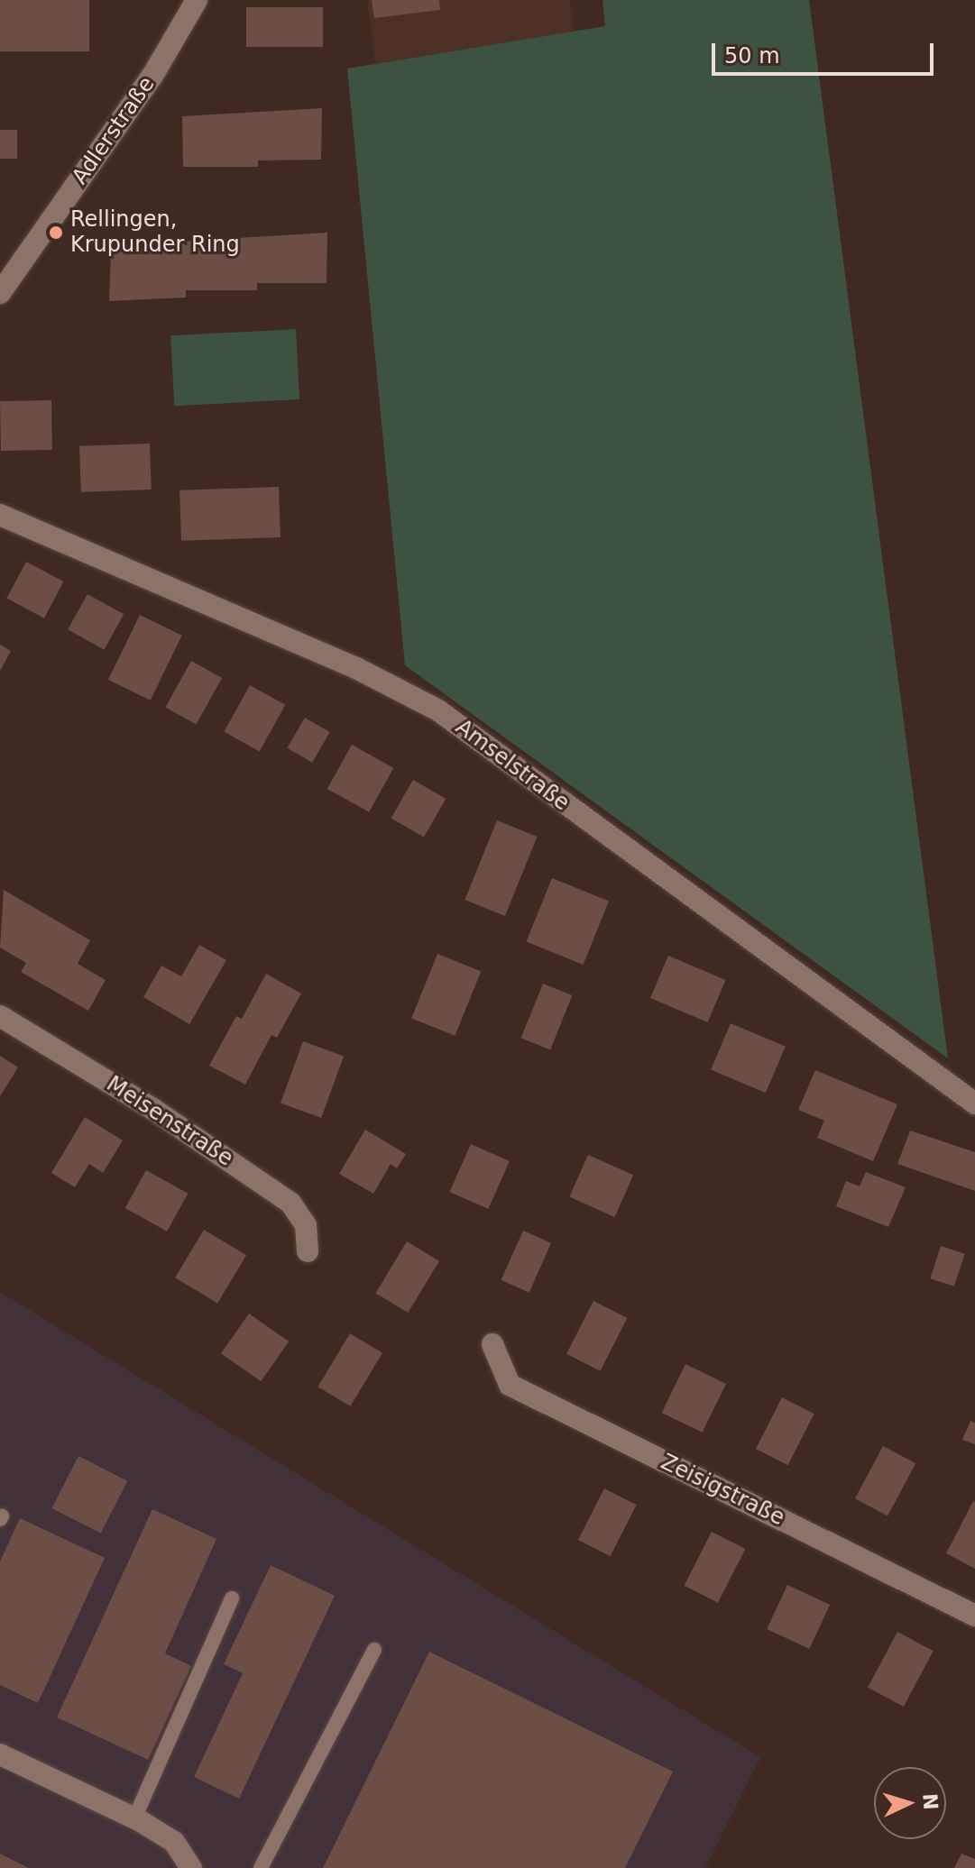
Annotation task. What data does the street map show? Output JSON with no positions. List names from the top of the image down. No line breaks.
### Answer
{"streets":{"street":["Adlerstraße","Amselstraße","Meisenstraße","Zeisigstraße"]},"places":["Rellingen, Krupunder Ring"],"scale_bar":"50 m","north":"right"}
